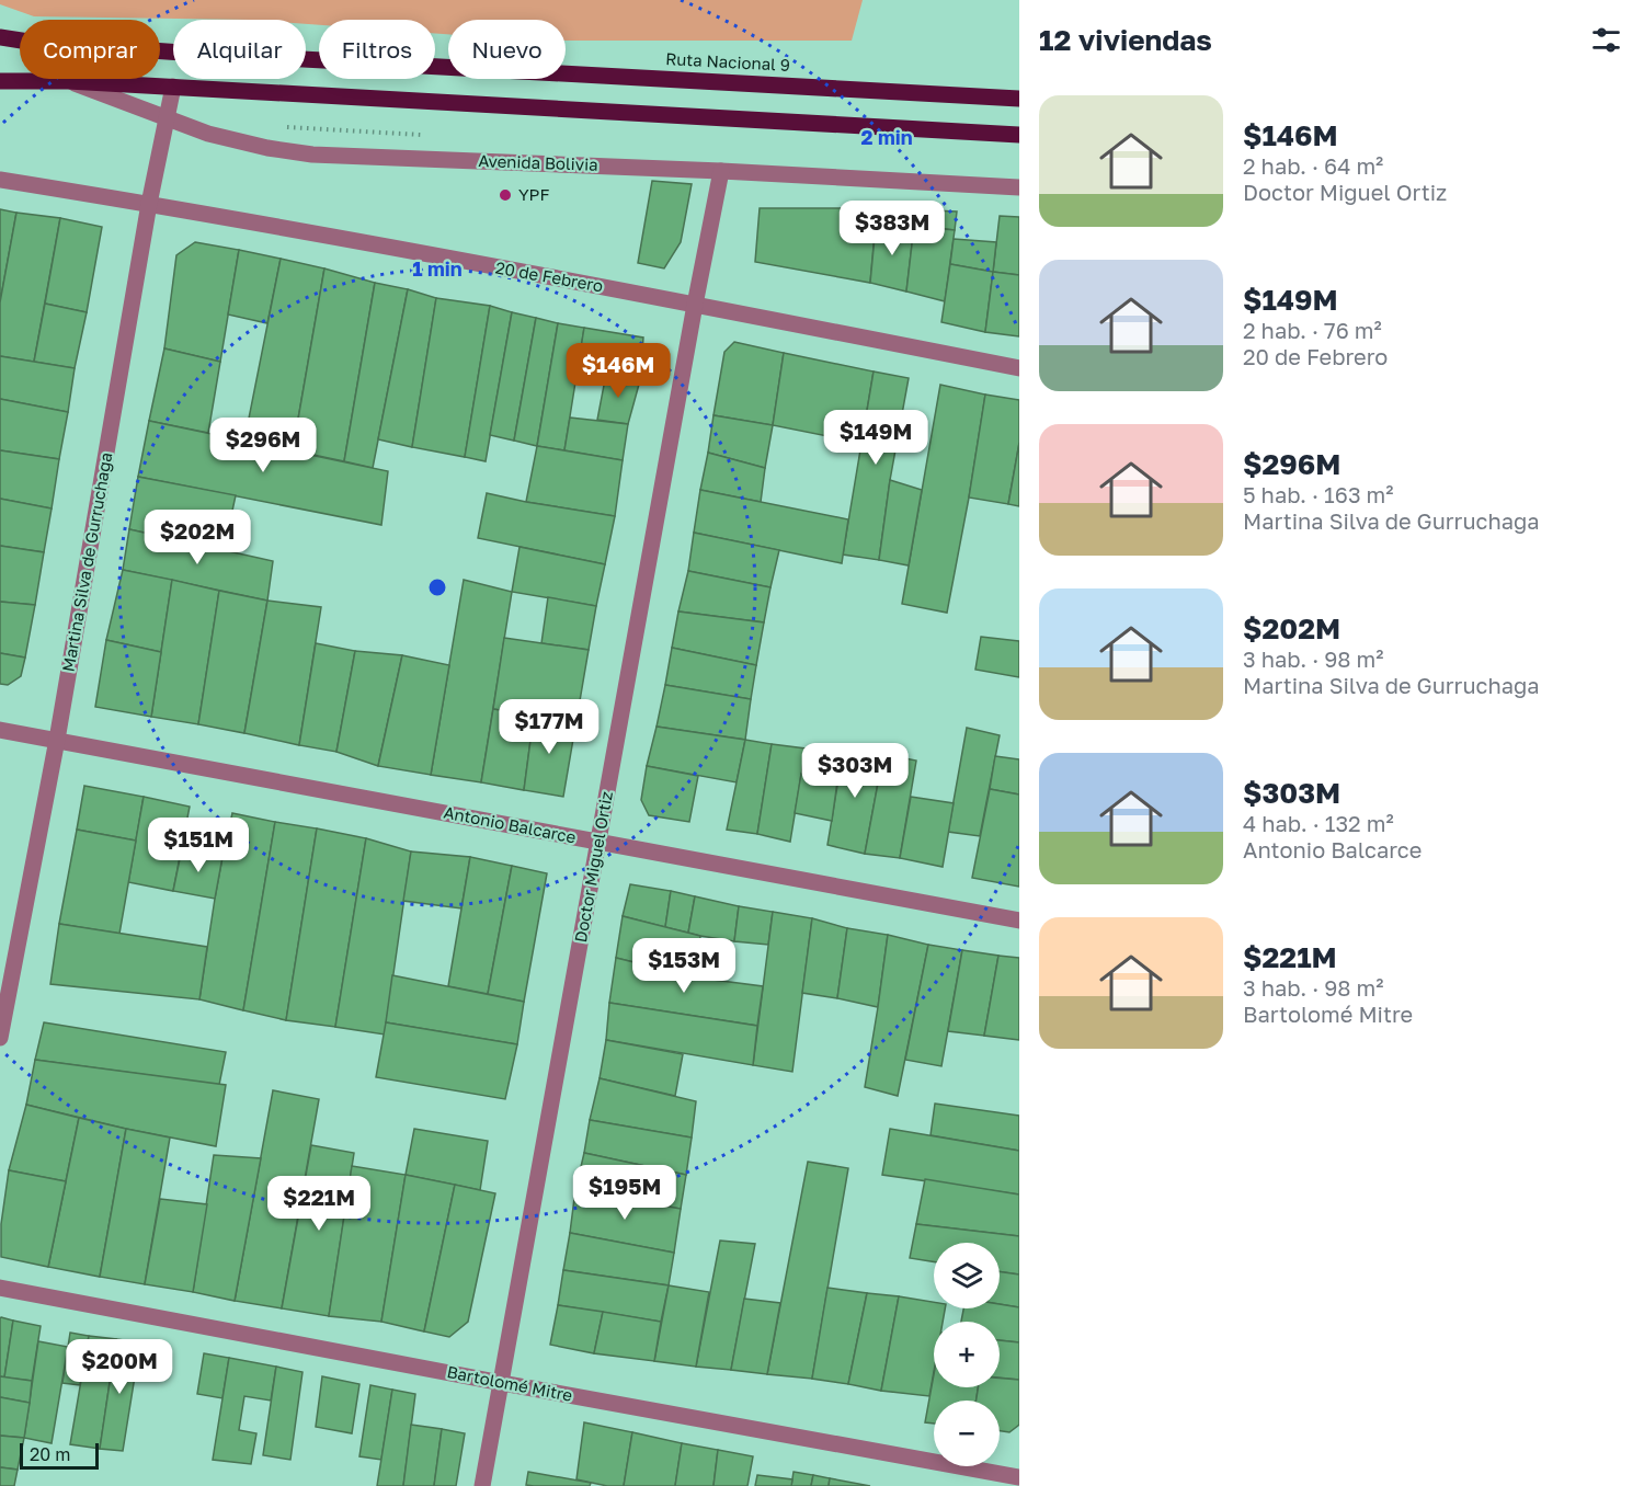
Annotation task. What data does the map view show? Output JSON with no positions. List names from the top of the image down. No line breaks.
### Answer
{"streets":{"main road":["Ruta Nacional 9"],"street":["Avenida Bolivia","20 de Febrero","Martina Silva de Gurruchaga","Antonio Balcarce","Doctor Miguel Ortiz","Bartolomé Mitre"]},"crossings":[["Avenida Bolivia","Martina Silva de Gurruchaga"],["Avenida Bolivia","Doctor Miguel Ortiz"],["20 de Febrero","Martina Silva de Gurruchaga"],["20 de Febrero","Doctor Miguel Ortiz"],["Martina Silva de Gurruchaga","Antonio Balcarce"],["Antonio Balcarce","Doctor Miguel Ortiz"],["Doctor Miguel Ortiz","Bartolomé Mitre"]],"places":["YPF"],"scale_bar":"20 m","page":{"heading":"12 viviendas","chip":["Comprar","Alquilar","Filtros","Nuevo"],"list":[{"name":"$146M","note":"2 hab. · 64 m² · Doctor Miguel Ortiz"},{"name":"$149M","note":"2 hab. · 76 m² · 20 de Febrero"},{"name":"$296M","note":"5 hab. · 163 m² · Martina Silva de Gurruchaga"},{"name":"$202M","note":"3 hab. · 98 m² · Martina Silva de Gurruchaga"},{"name":"$303M","note":"4 hab. · 132 m² · Antonio Balcarce"},{"name":"$221M","note":"3 hab. · 98 m² · Bartolomé Mitre"}],"price":["$383M","$146M","$149M","$296M","$202M","$177M","$303M","$151M","$153M","$195M","$221M","$200M"],"map_buttons":["+","−"],"scale":"20 m"},"rings":["2 min","1 min"]}
